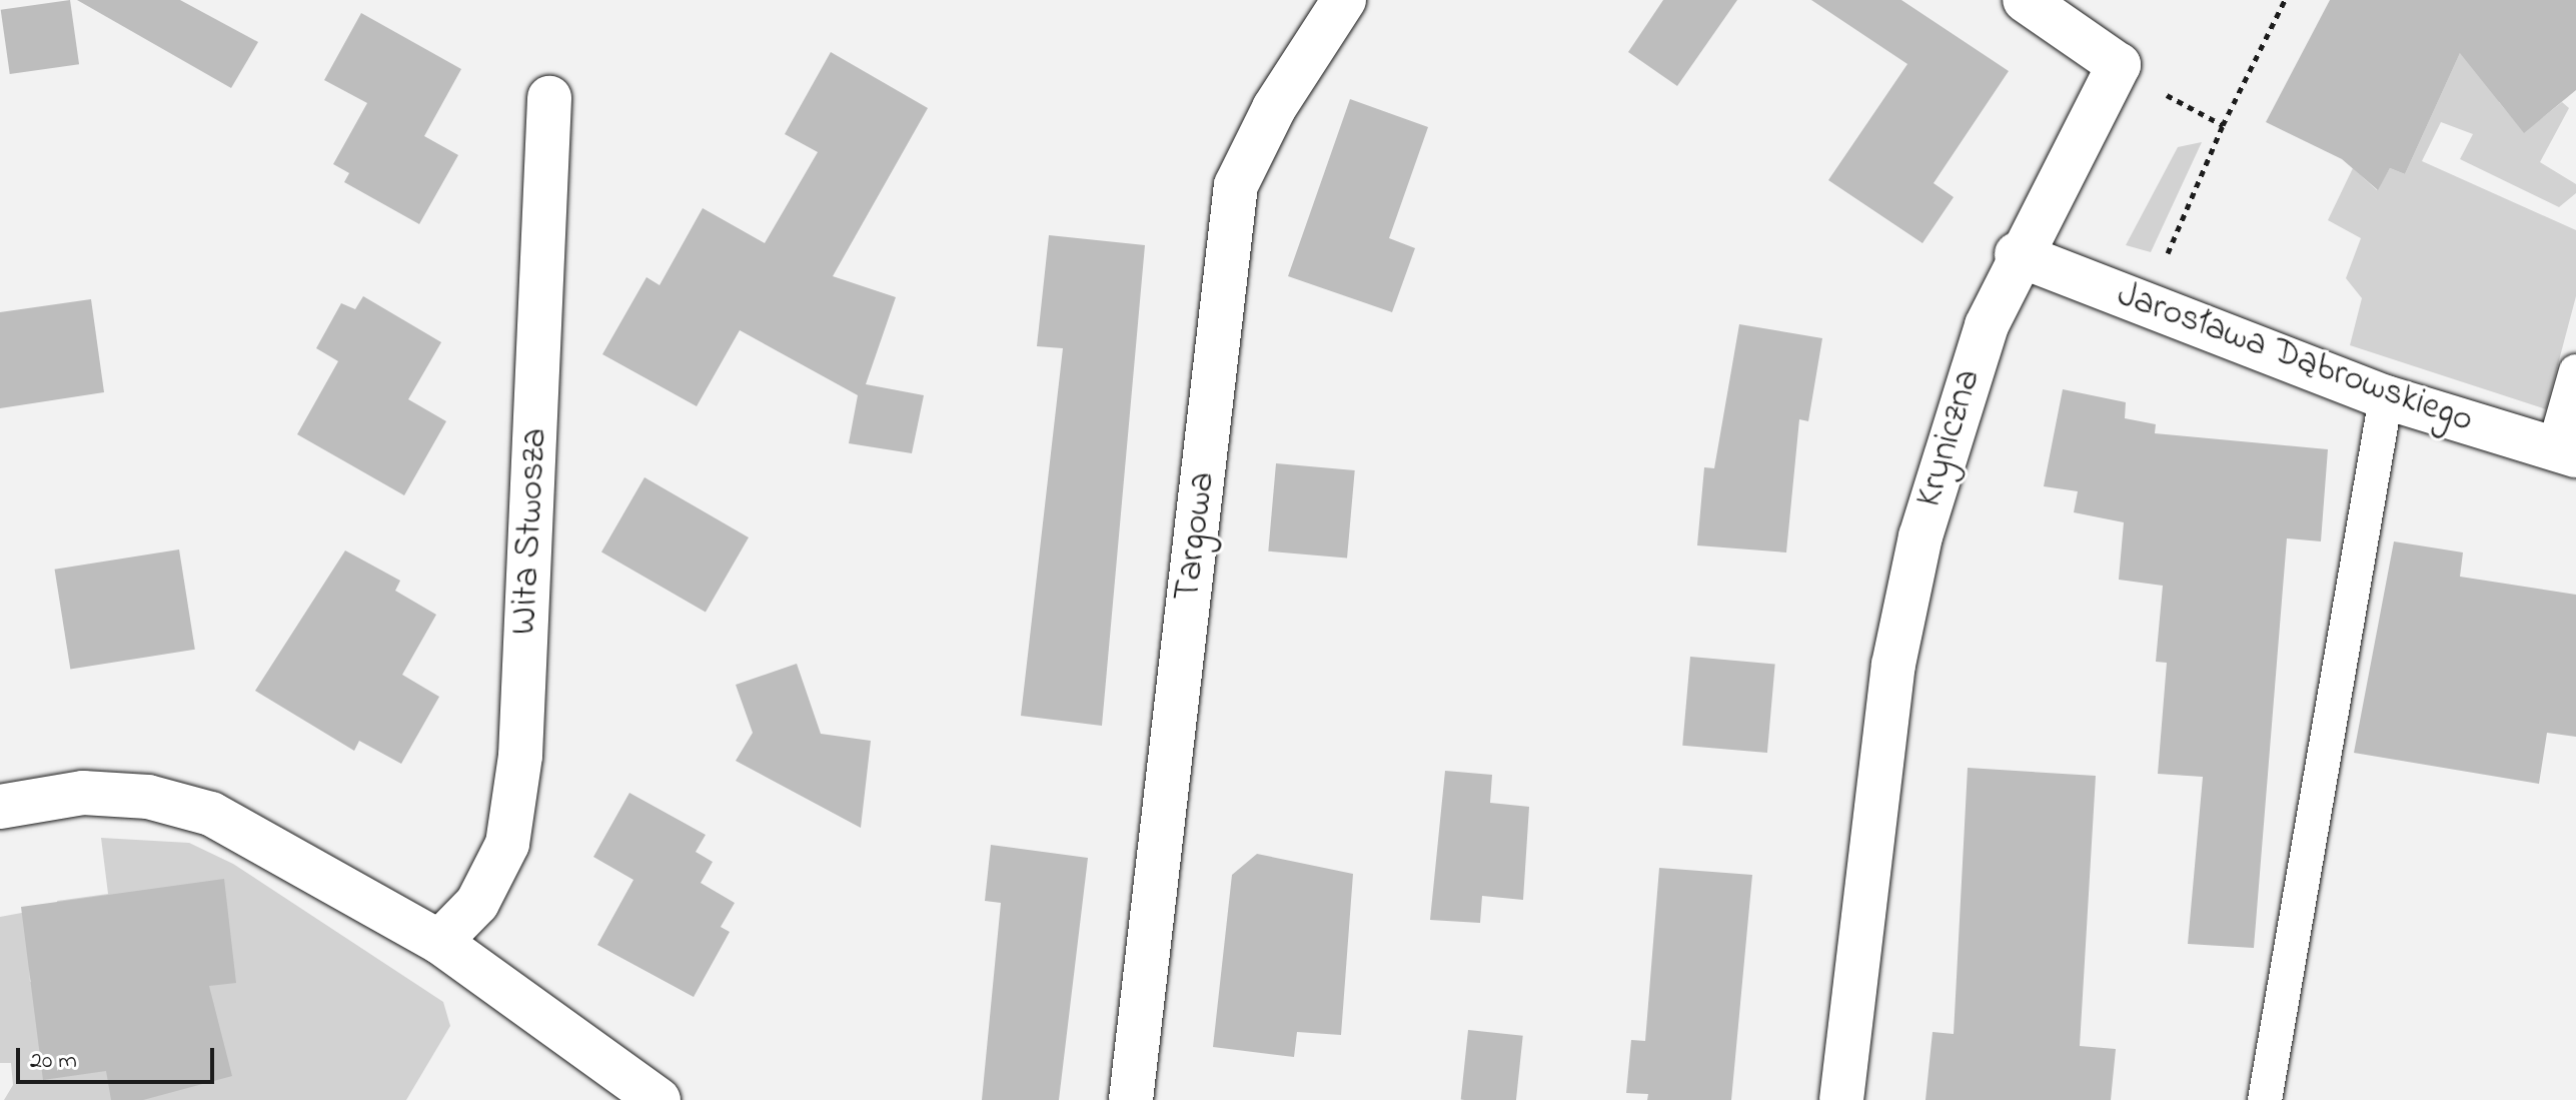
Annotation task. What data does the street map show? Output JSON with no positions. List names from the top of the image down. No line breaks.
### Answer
{"streets":{"street":["Jarosława Dąbrowskiego","Kryniczna","Wita Stwosza","Targowa"]},"crossings":[["Jarosława Dąbrowskiego","Kryniczna"]],"scale_bar":"20 m"}
